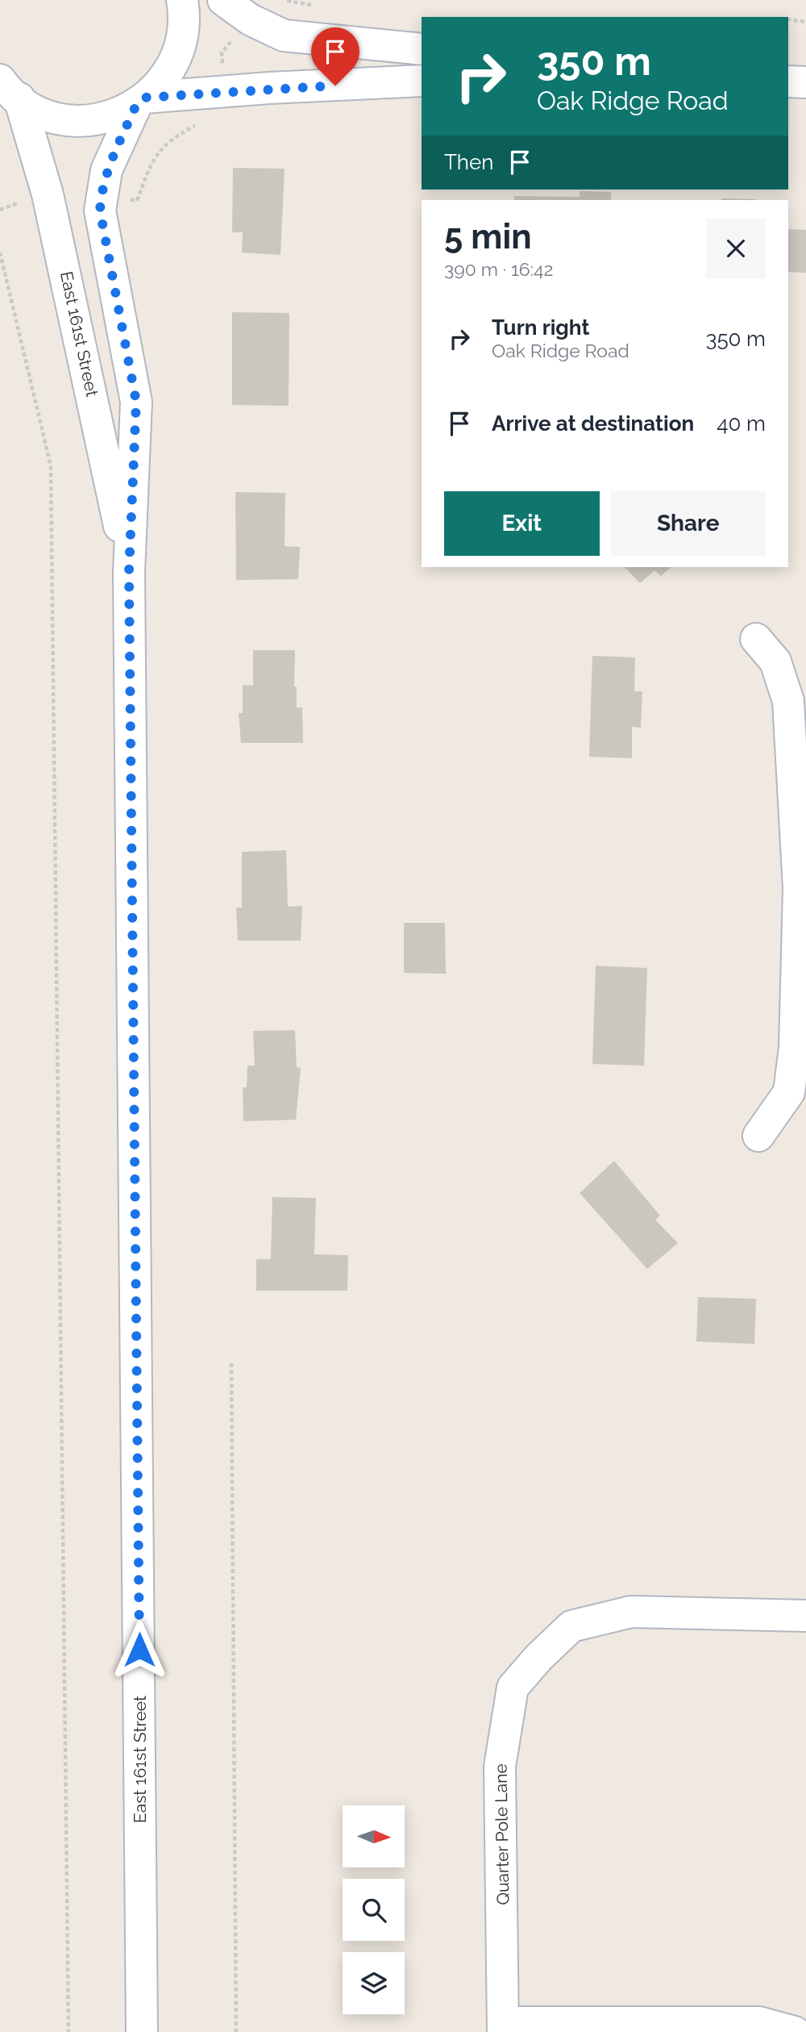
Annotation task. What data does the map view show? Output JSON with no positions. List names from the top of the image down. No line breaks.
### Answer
{"streets":{"street":["East 161st Street","Quarter Pole Lane"]},"north":"right","page":{"turn":["350 m","Oak Ridge Road"],"then":"Then","heading":["5 min","390 m · 16:42"],"list":[{"name":"Turn right","note":"Oak Ridge Road","value":"350 m"},{"name":"Arrive at destination","value":"40 m"}],"buttons":["Exit","Share"]}}
